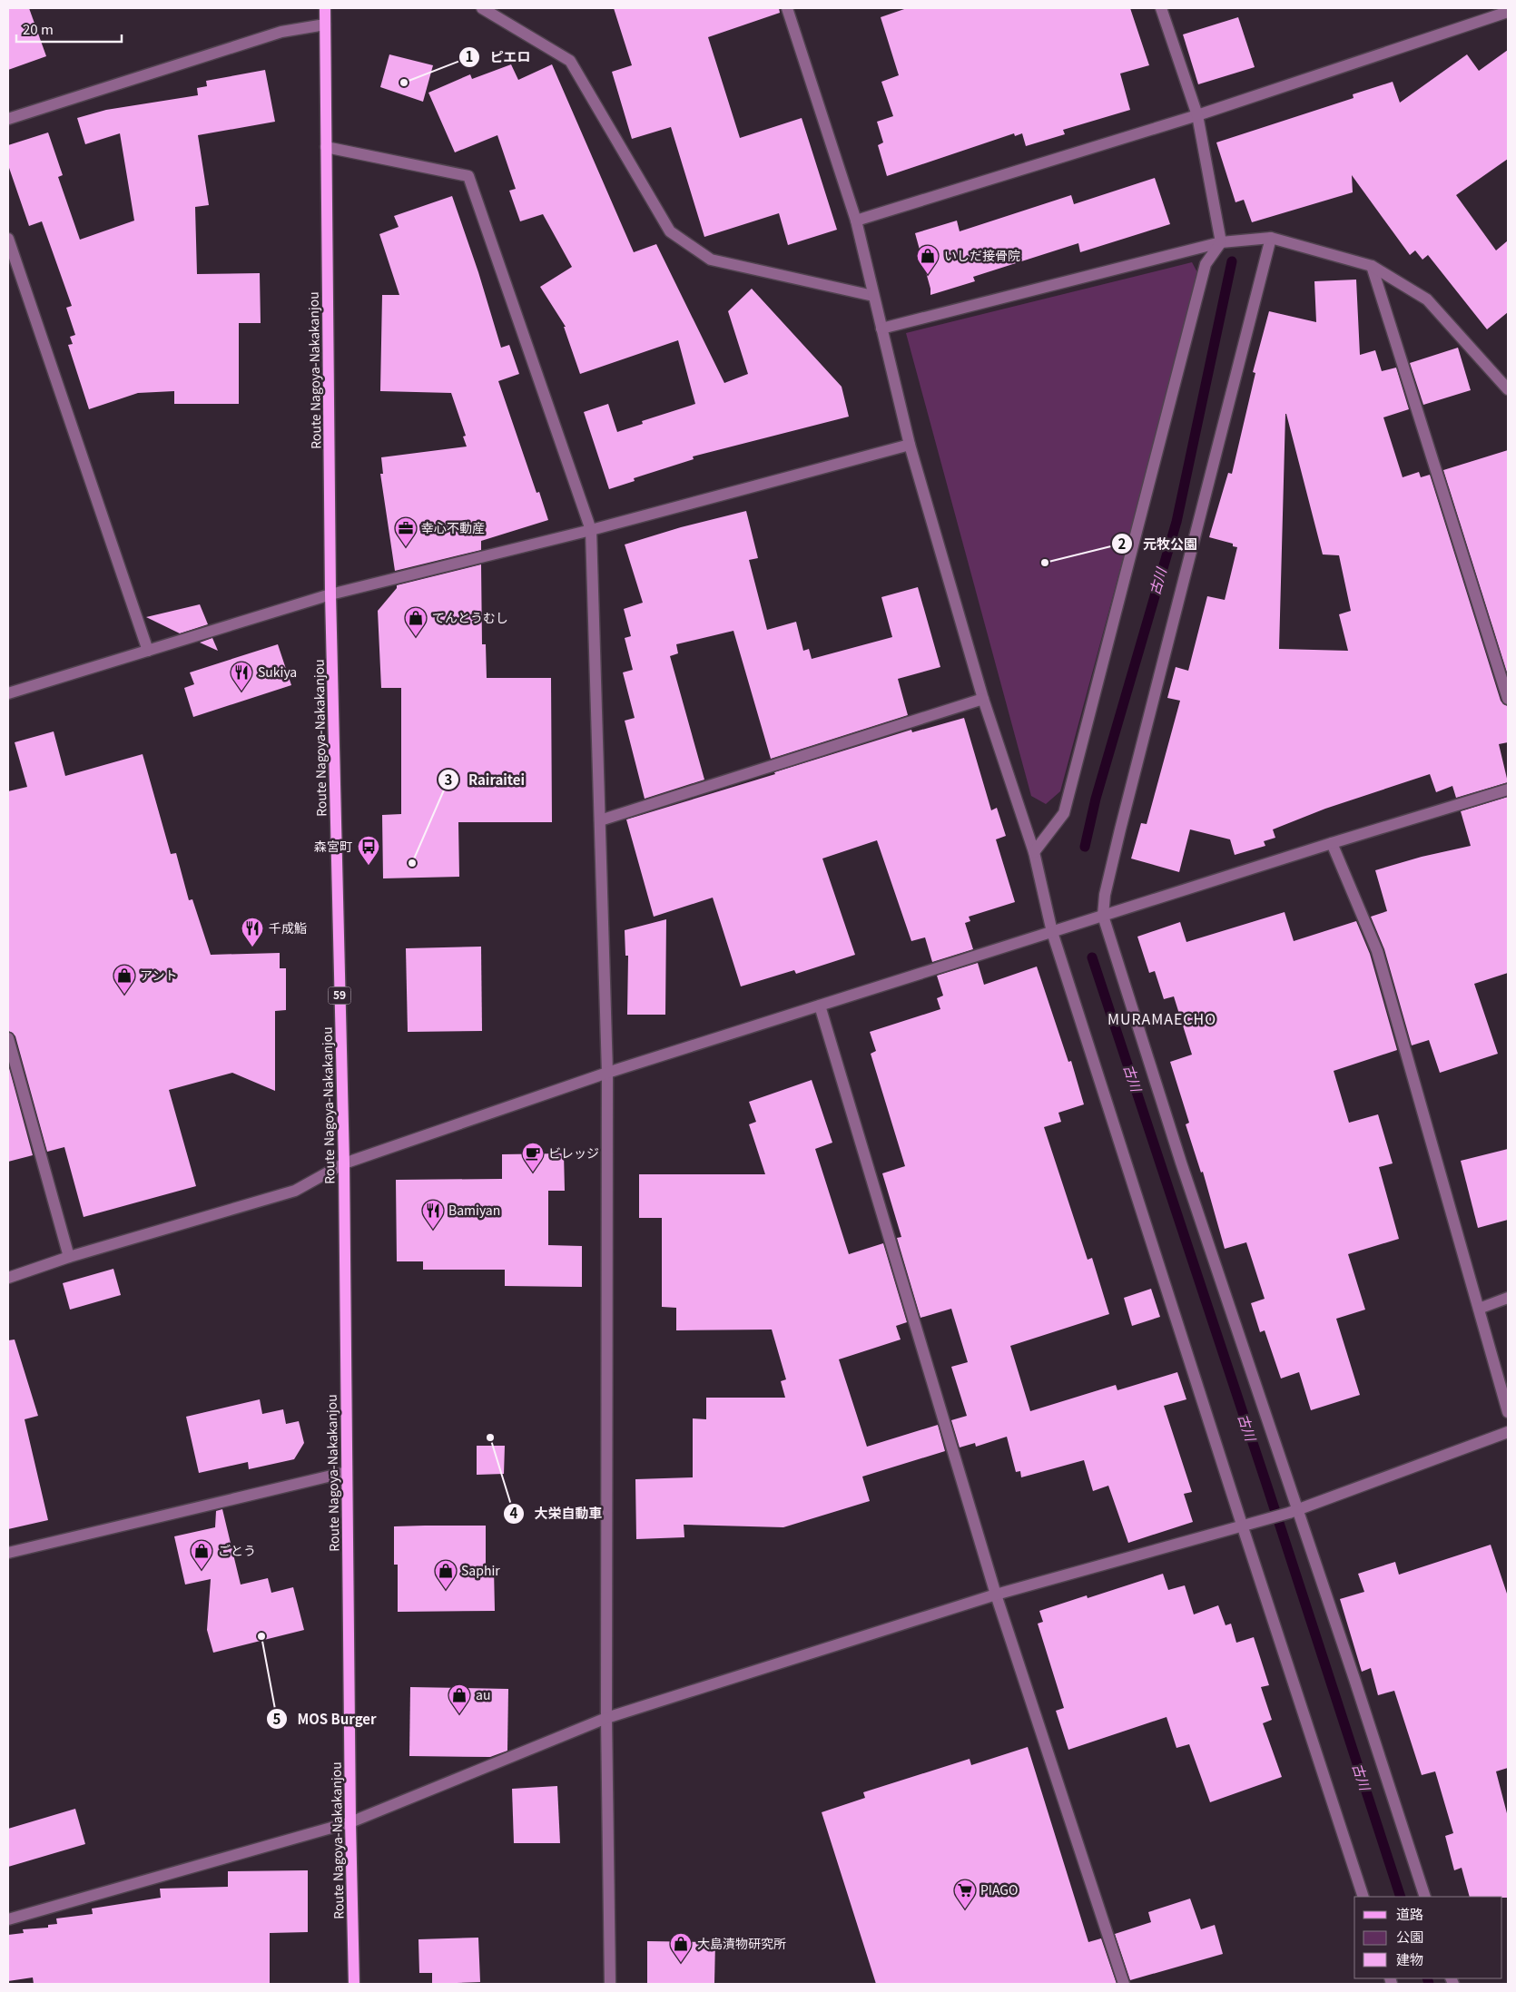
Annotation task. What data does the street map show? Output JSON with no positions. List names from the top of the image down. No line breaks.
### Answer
{"streets":{"main road":["Route Nagoya-Nakakanjou","59"]},"districts":["MURAMAECHO"],"water":["古川"],"places":{"other":["ピエロ","元牧公園","Rairaitei","大栄自動車","MOS Burger"],"shop":["いしだ接骨院","てんとうむし","アント","ごとう","Saphir","au","大島漬物研究所"],"office":["幸心不動産"],"restaurant":["Sukiya","千成鮨","Bamiyan"],"bus stop":["森宮町"],"cafe":["ビレッジ"],"supermarket":["PIAGO"]},"legend":["道路","公園","建物"],"scale_bar":"20 m"}
